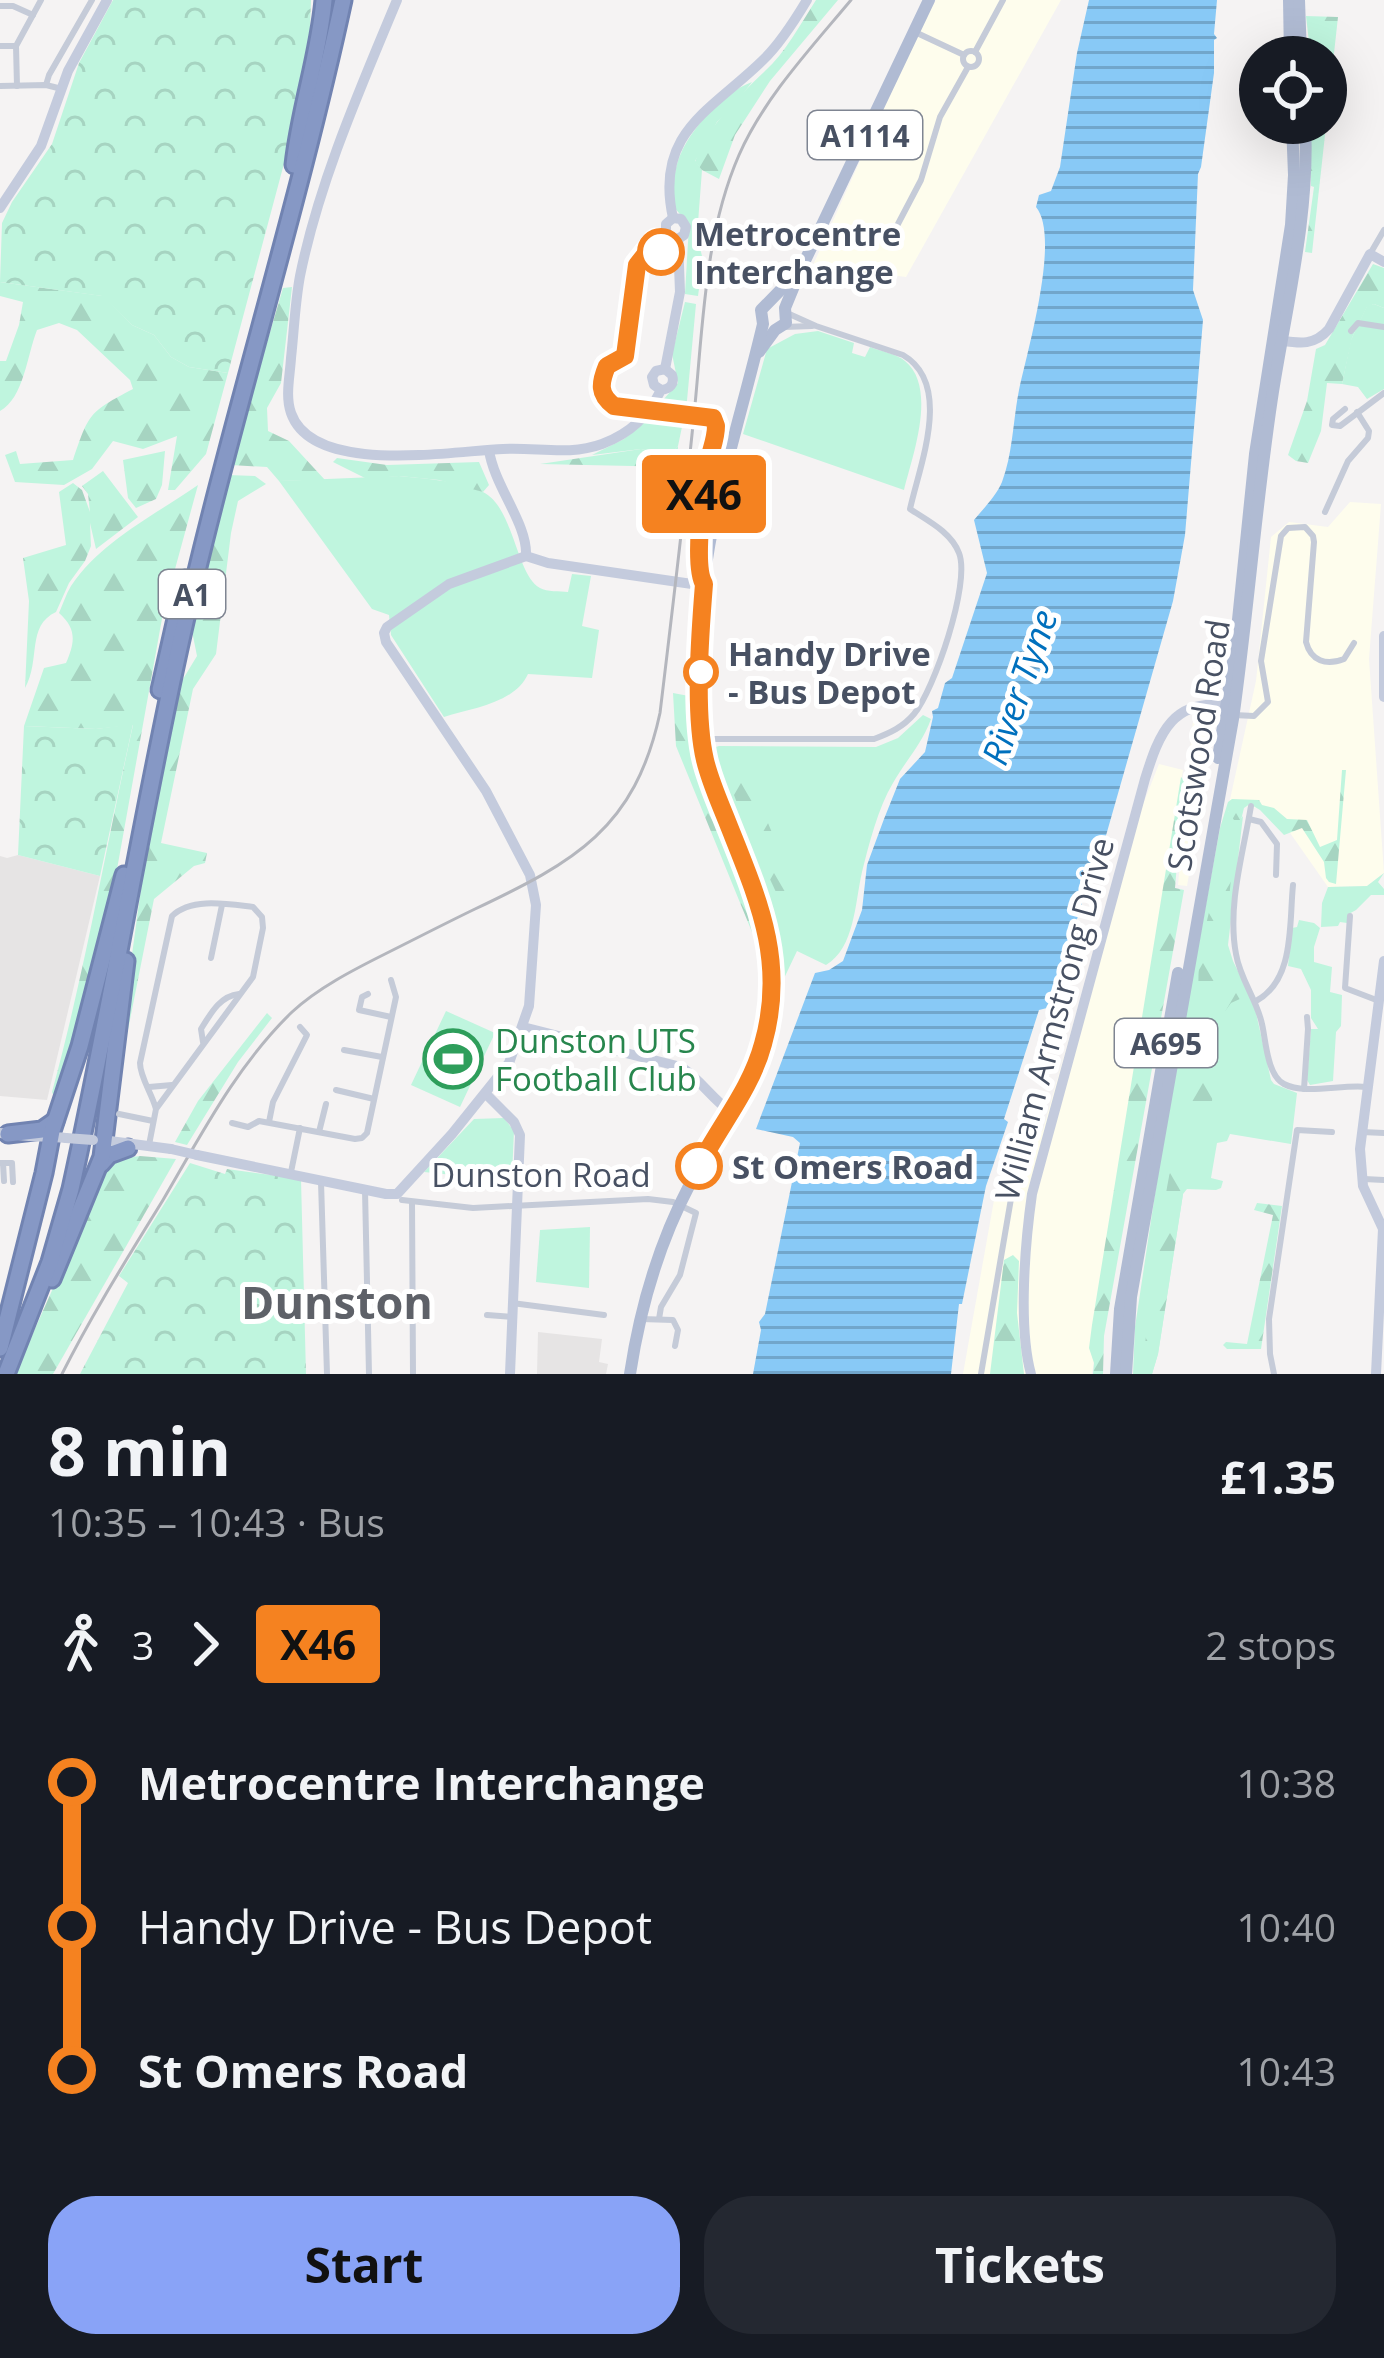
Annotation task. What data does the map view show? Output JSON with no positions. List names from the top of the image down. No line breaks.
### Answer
{"streets":{"highway":["A1"],"main road":["A1114","Scotswood Road","A695"],"street":["William Armstrong Drive","Dunston Road"]},"crossings":[["A1114","Dunston Road"],["Scotswood Road","William Armstrong Drive"]],"districts":["Dunston"],"water":["River Tyne"],"places":{"other":["Metrocentre Interchange","Handy Drive - Bus Depot","St Omers Road"],"sports":["Dunston UTS Football Club"]},"lines":["bus line X46"],"page":{"on_map":"X46","heading":["8 min","10:35 – 10:43 · Bus","£1.35"],"legs":["3","X46","2 stops"],"list":[{"name":"Metrocentre Interchange","value":"10:38"},{"name":"Handy Drive - Bus Depot","value":"10:40"},{"name":"St Omers Road","value":"10:43"}],"buttons":["Start","Tickets"]}}
